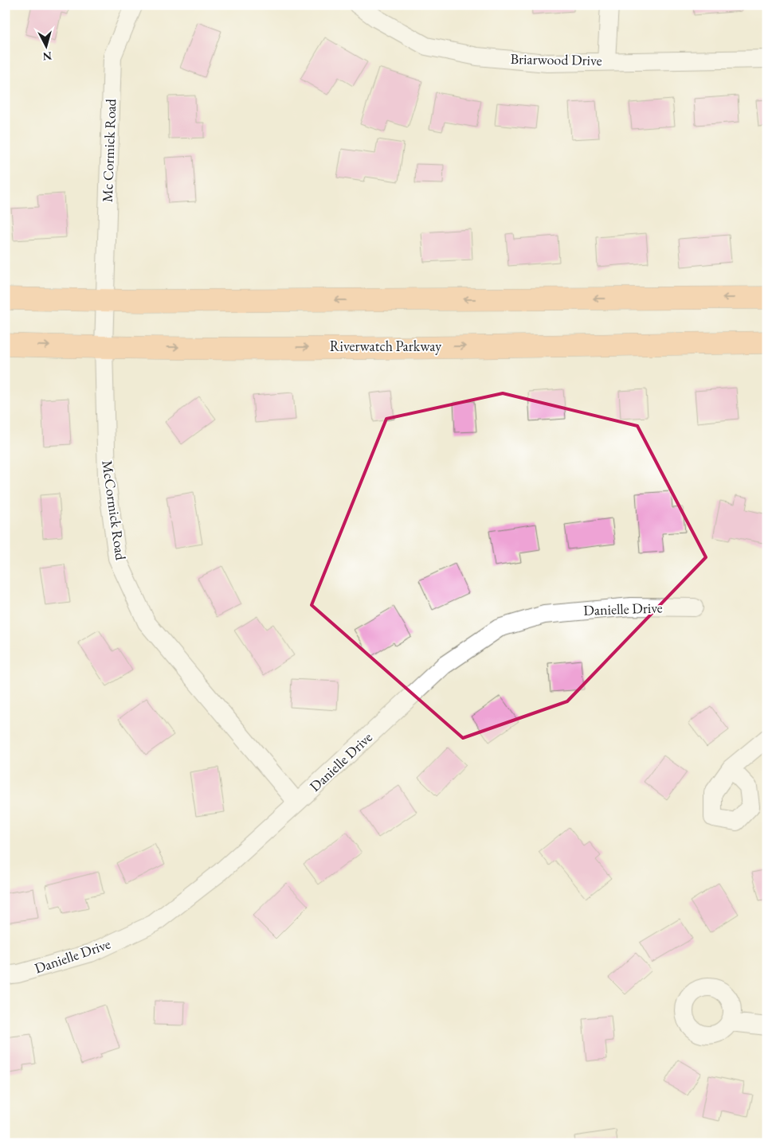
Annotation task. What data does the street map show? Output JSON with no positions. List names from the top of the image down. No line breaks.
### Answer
{"streets":{"main road":["Riverwatch Parkway"],"street":["Briarwood Drive","Mc Cormick Road","McCormick Road","Danielle Drive"]},"crossings":[["Mc Cormick Road","McCormick Road"],["Riverwatch Parkway","McCormick Road"],["McCormick Road","Danielle Drive"]],"north":"bottom"}
